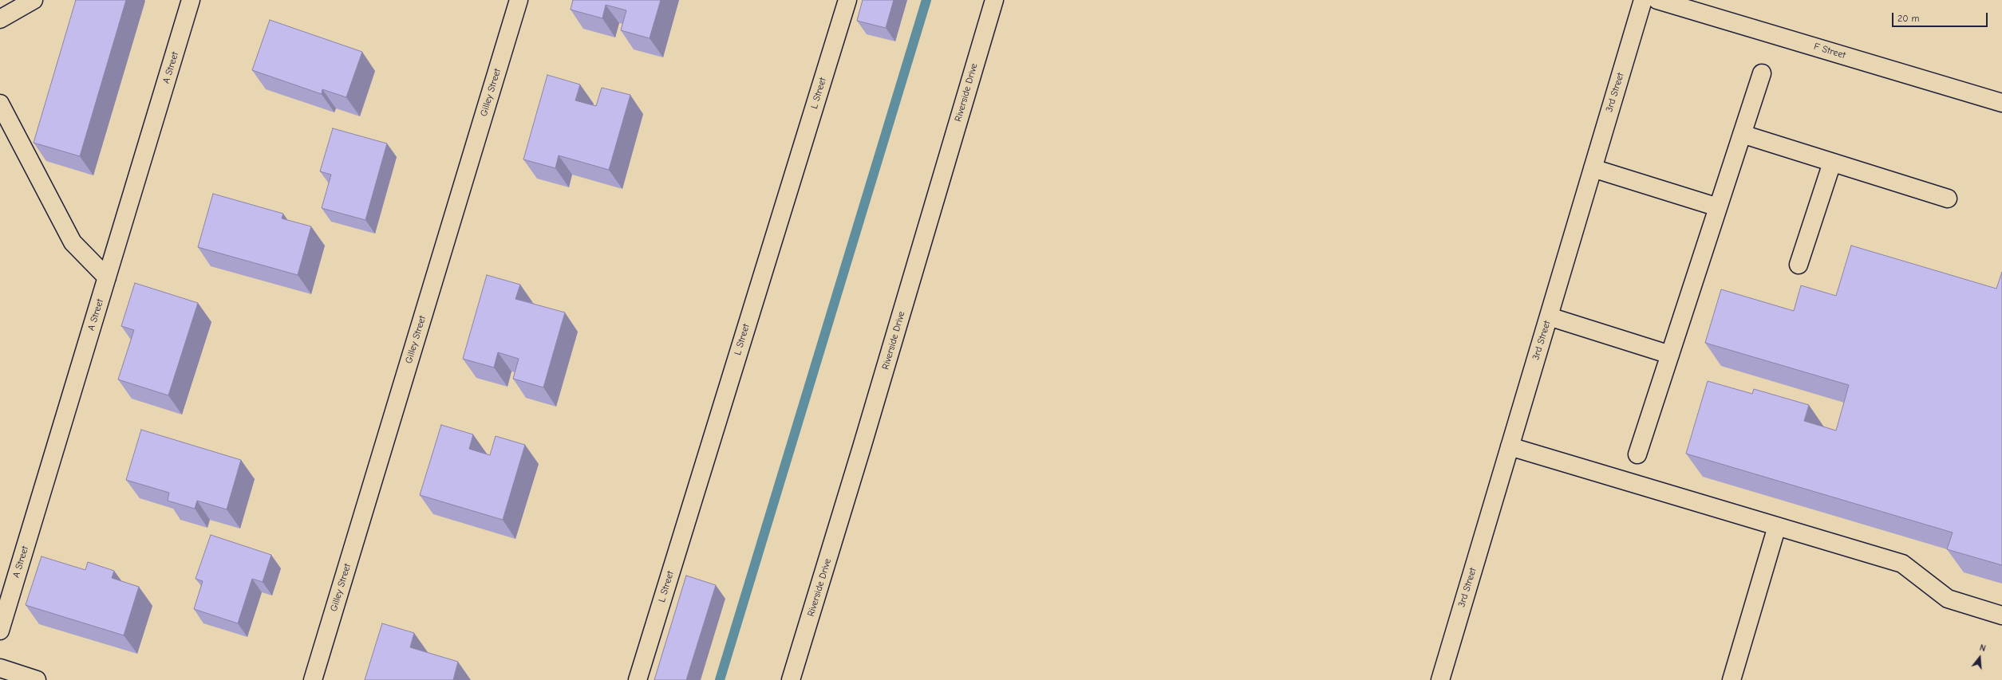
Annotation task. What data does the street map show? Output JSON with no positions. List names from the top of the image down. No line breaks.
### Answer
{"streets":{"street":["F Street","A Street","Gilley Street","Riverside Drive","3rd Street","L Street"]},"scale_bar":"20 m","north":"top"}
